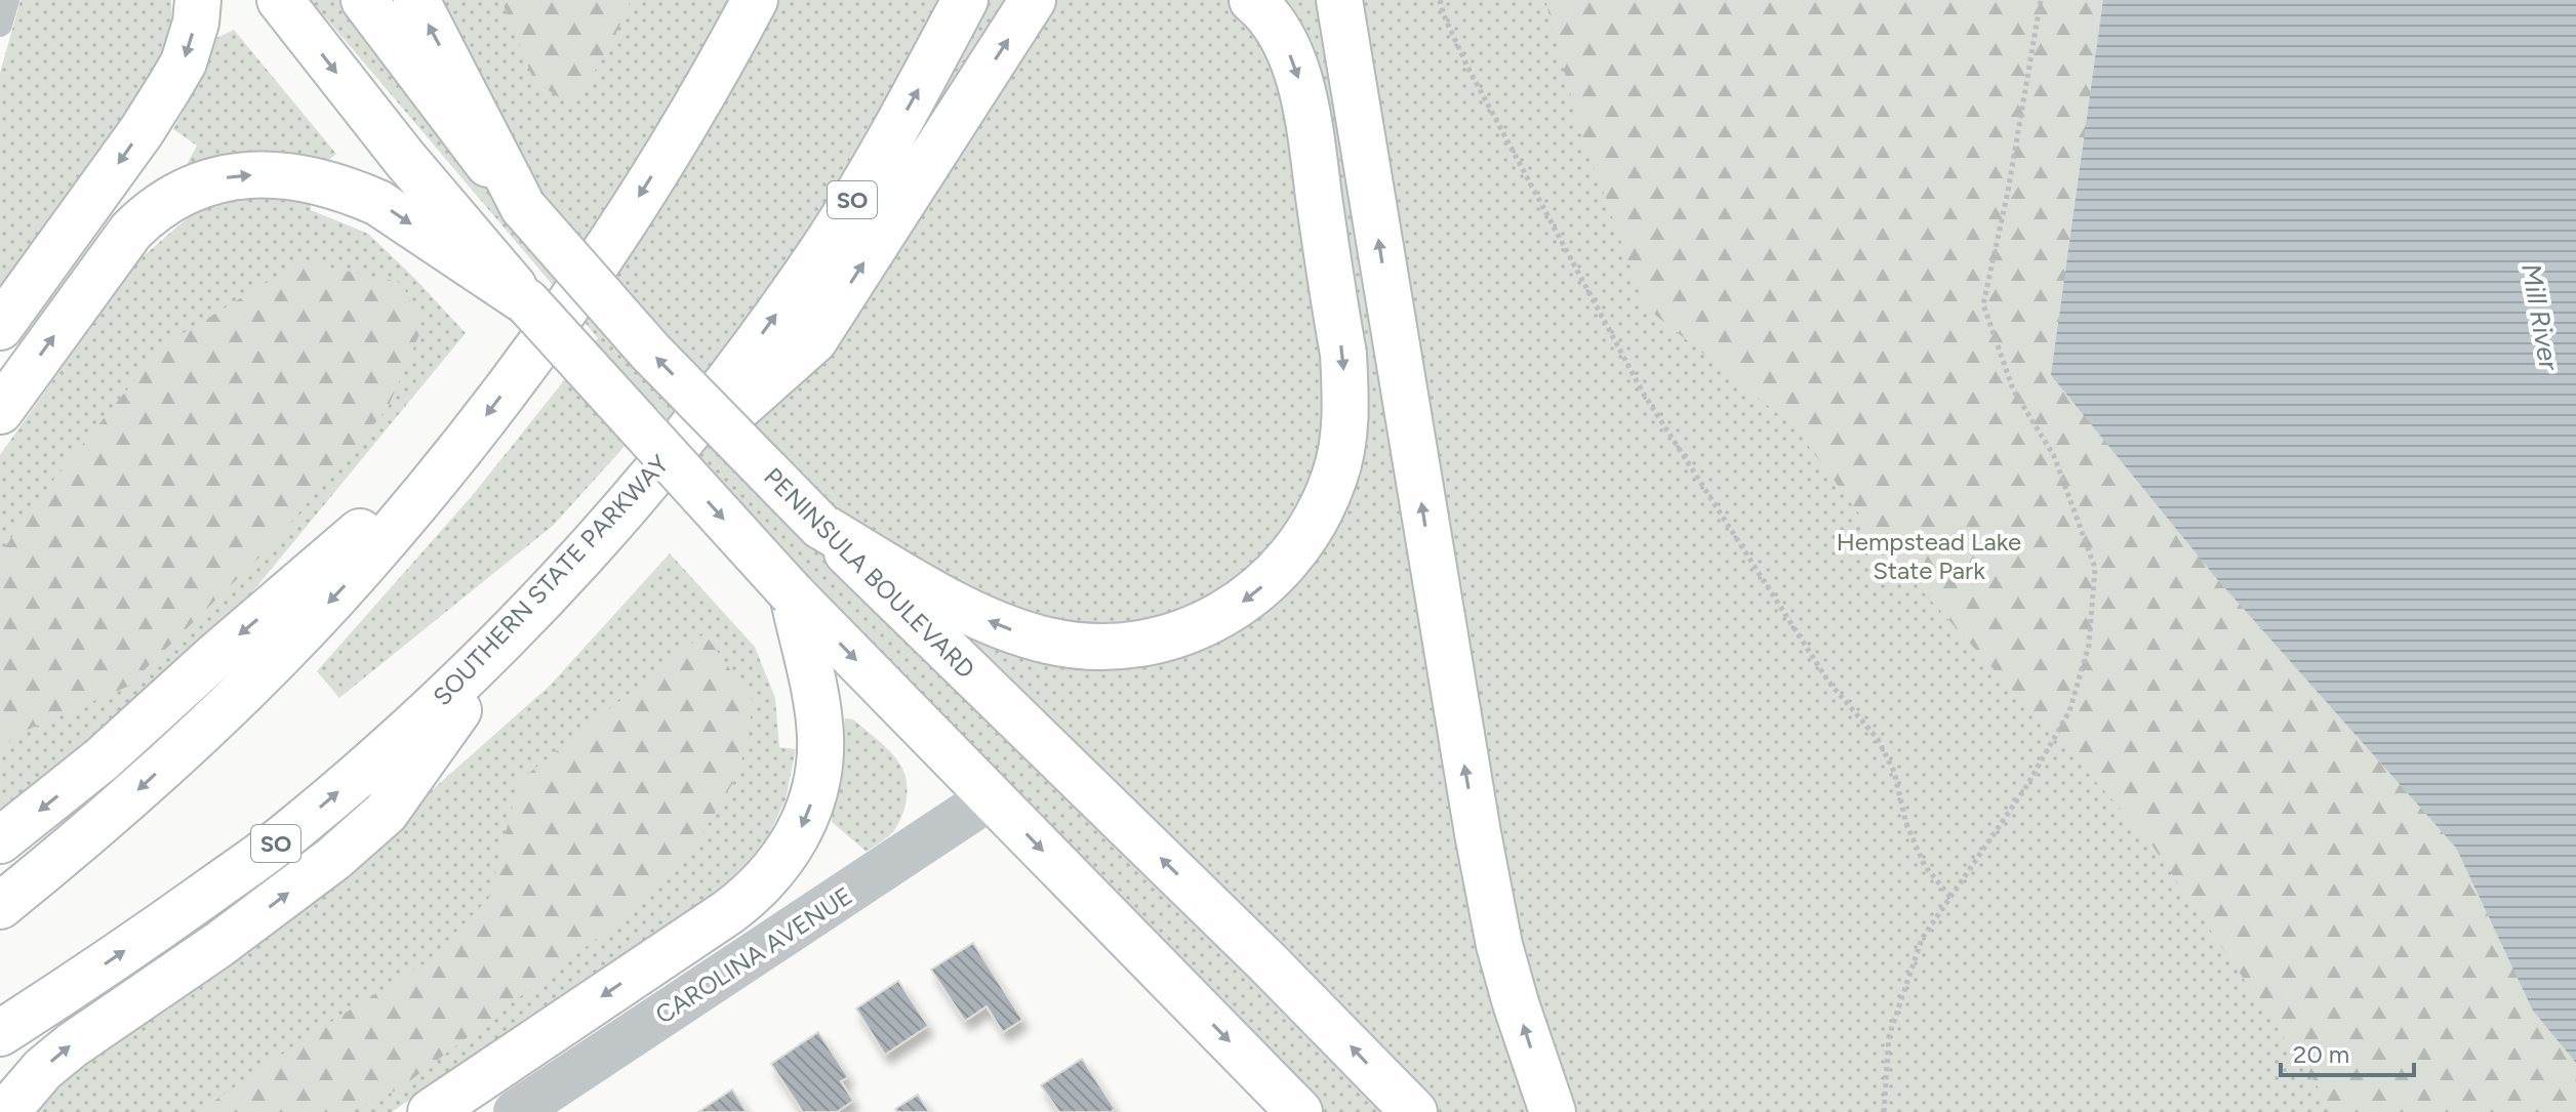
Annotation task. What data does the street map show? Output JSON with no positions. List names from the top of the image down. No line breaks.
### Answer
{"streets":{"main road":["SO","PENINSULA BOULEVARD","SOUTHERN STATE PARKWAY"],"street":["CAROLINA AVENUE"]},"water":["Mill River"],"parks":["Hempstead Lake State Park"],"scale_bar":"20 m"}
